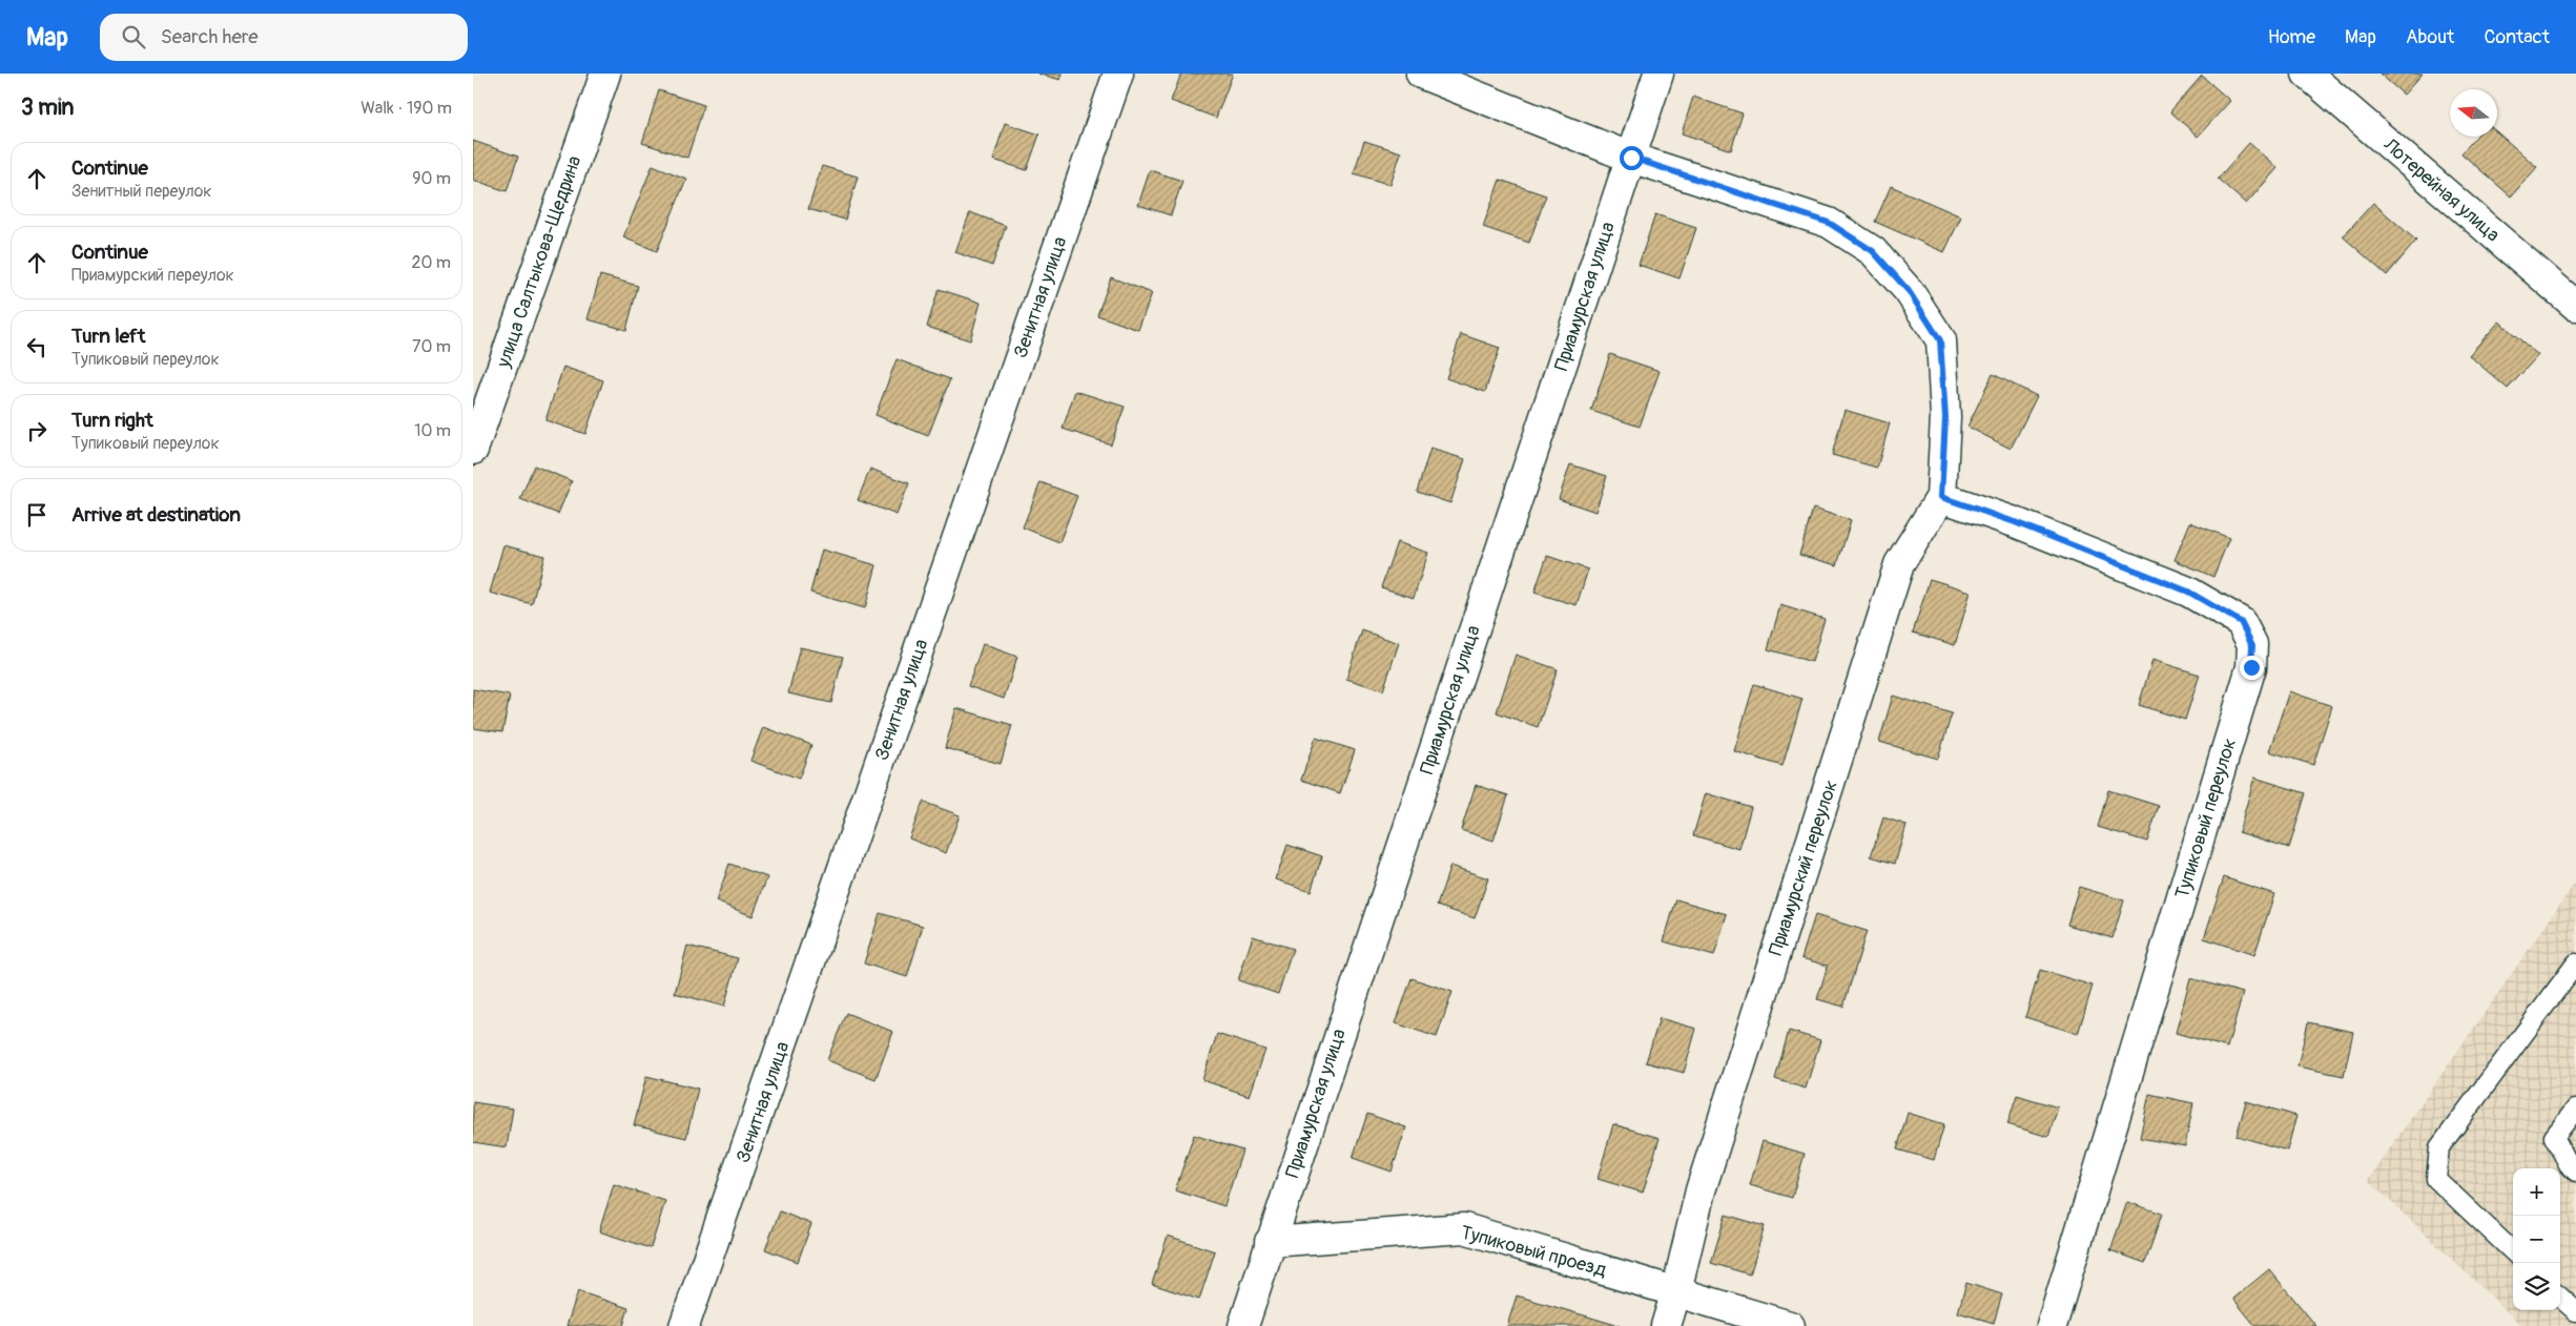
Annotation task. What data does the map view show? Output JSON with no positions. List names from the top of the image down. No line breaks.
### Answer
{"streets":{"street":["Лотерейная улица","улица Салтыкова-Щедрина","Приамурская улица","Зенитная улица","Тупиковый переулок","Приамурский переулок","Тупиковый проезд"]},"crossings":[["Приамурская улица","Приамурский переулок"],["Приамурская улица","Тупиковый проезд"],["Тупиковый переулок","Приамурский переулок"],["Приамурский переулок","Тупиковый проезд"]],"north":"left","page":{"header":"Map","search":"Search here","nav":["Home","Map","About","Contact"],"heading":["3 min","Walk · 190 m"],"list":[["Continue","Зенитный переулок","90 m"],["Continue","Приамурский переулок","20 m"],["Turn left","Тупиковый переулок","70 m"],["Turn right","Тупиковый переулок","10 m"],"Arrive at destination"],"map_buttons":["+","−"]}}
